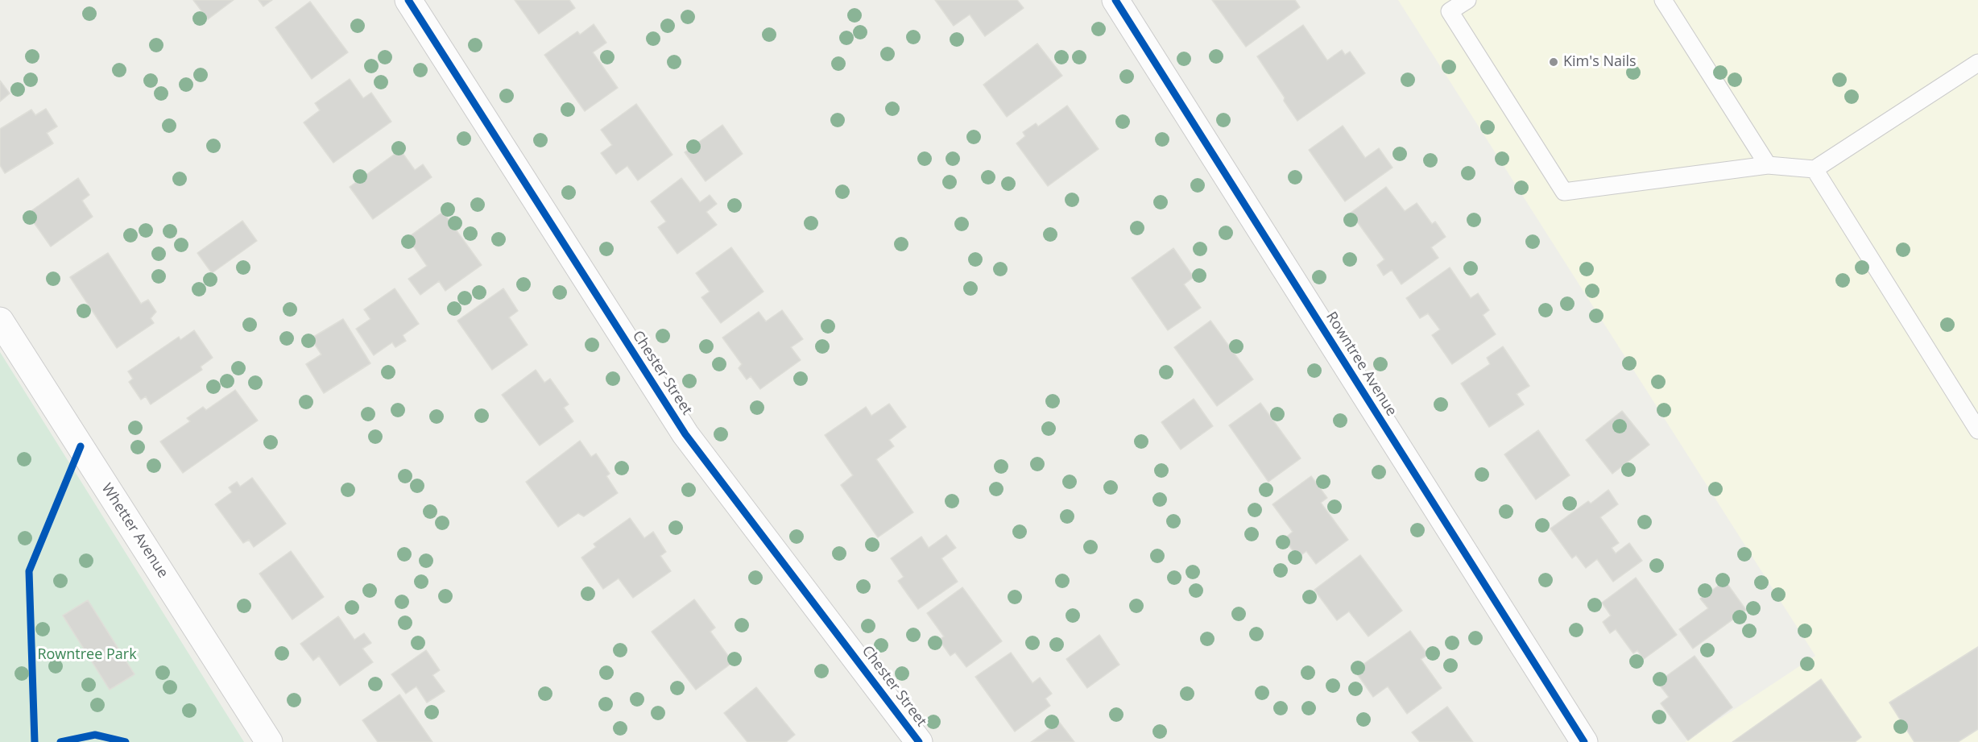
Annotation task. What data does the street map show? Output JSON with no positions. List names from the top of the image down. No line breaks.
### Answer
{"streets":{"street":["Rowntree Avenue","Chester Street","Whetter Avenue"]},"parks":["Rowntree Park"],"places":["Kim's Nails"]}
